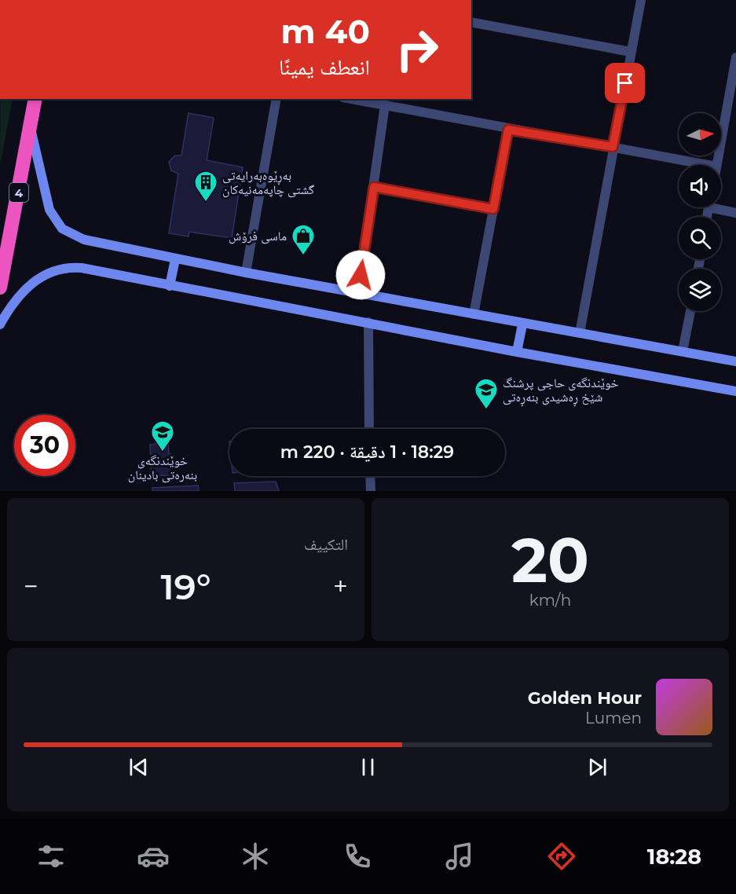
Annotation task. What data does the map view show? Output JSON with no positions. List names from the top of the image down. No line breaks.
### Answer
{"streets":{"highway":["4"]},"places":{"building":["بەڕێوەبەرایەتی گشتی چاپەمەنیەکان"],"shop":["ماسی فرۆش"],"school or university":["خوێندنگەی حاجی پرشنگ شێخ ڕەشیدی بنەڕەتی","خوێندنگەی بنەرەتی بادینان"]},"north":"right","page":{"turn":["40 m","انعطف يمينًا"],"limit":"30","trip":"18:29 · 1 دقيقة · 220 m","tile":[["20","km/h"],"التكييف"],"heat":["−","19°","+"],"song":["Golden Hour","Lumen"],"tabs":"18:28"}}
